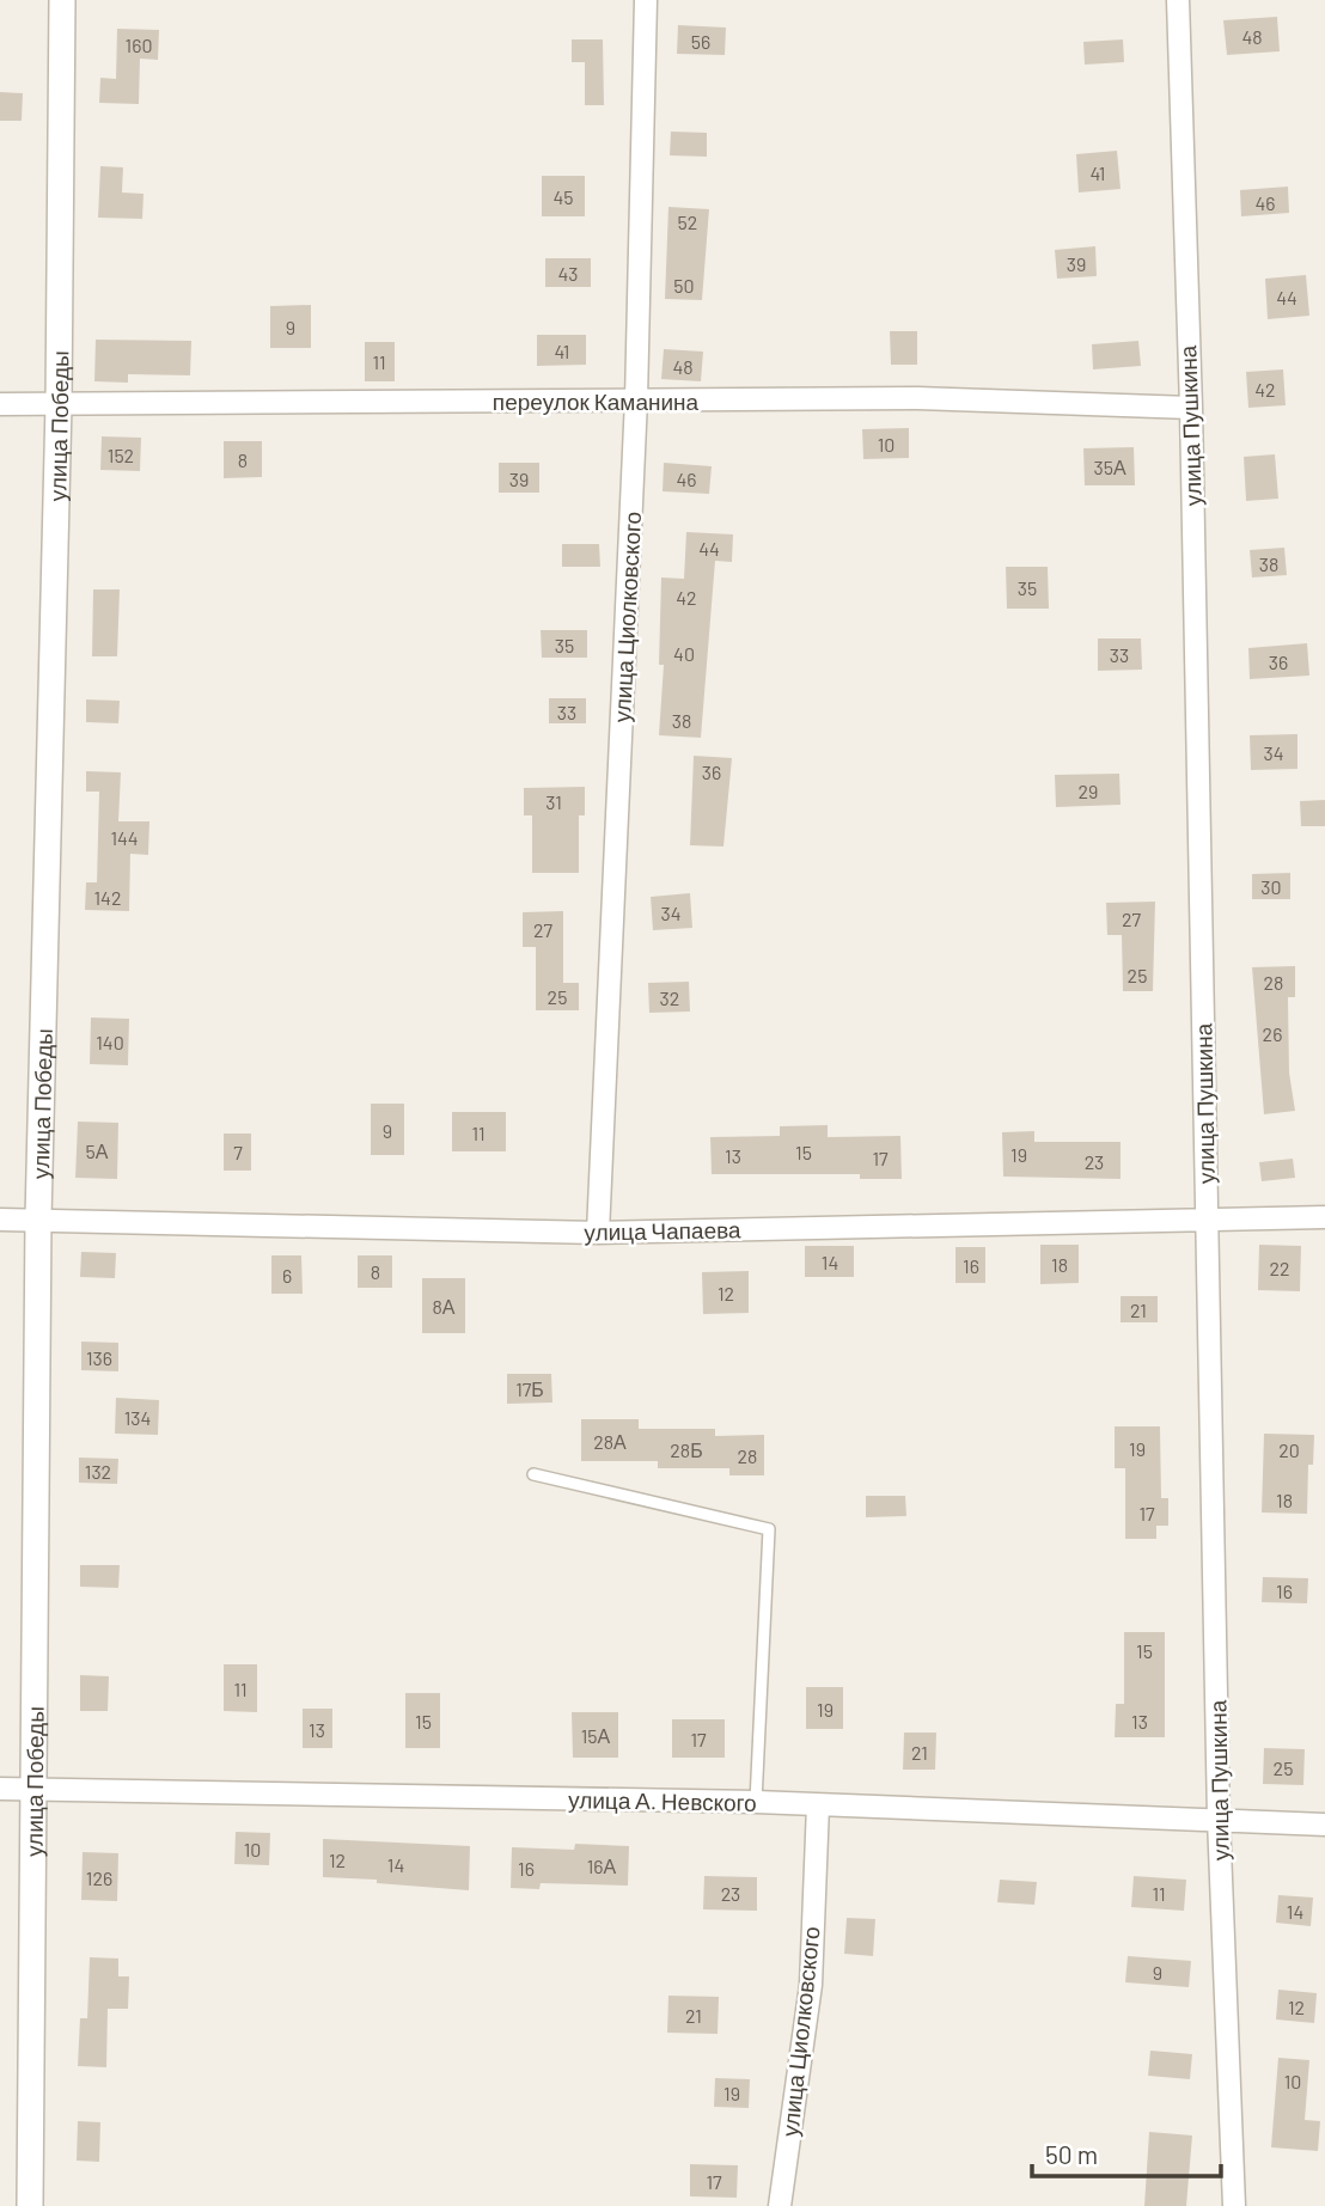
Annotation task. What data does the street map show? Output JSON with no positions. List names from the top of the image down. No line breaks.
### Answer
{"streets":{"street":["переулок Каманина","улица Победы","улица Пушкина","улица Циолковского","улица Чапаева","улица А. Невского"]},"crossings":[["переулок Каманина","улица Победы"],["переулок Каманина","улица Пушкина"],["переулок Каманина","улица Циолковского"],["улица Победы","улица Чапаева"],["улица Победы","улица А. Невского"],["улица Пушкина","улица Чапаева"],["улица Пушкина","улица А. Невского"],["улица Циолковского","улица Чапаева"],["улица Циолковского","улица А. Невского"]],"house_numbers":["48","56","160","41","45","46","52","39","43","50","44","9","41","11","48","42","10","152","8","35А","39","46","44","38","35","42","35","40","33","36","33","38","34","36","29","31","144","30","142","34","27","27","25","28","25","32","26","140","9","11","5А","7","15","19","13","17","23","14","18","16","22","8","6","12","8А","21","136","17Б","134","28А","19","28Б","20","28","132","18","17","16","15","11","19","15","13","13","15А","17","21","25","10","12","14","16А","16","126","23","11","14","9","12","21","10","19","17"],"scale_bar":"50 m"}
